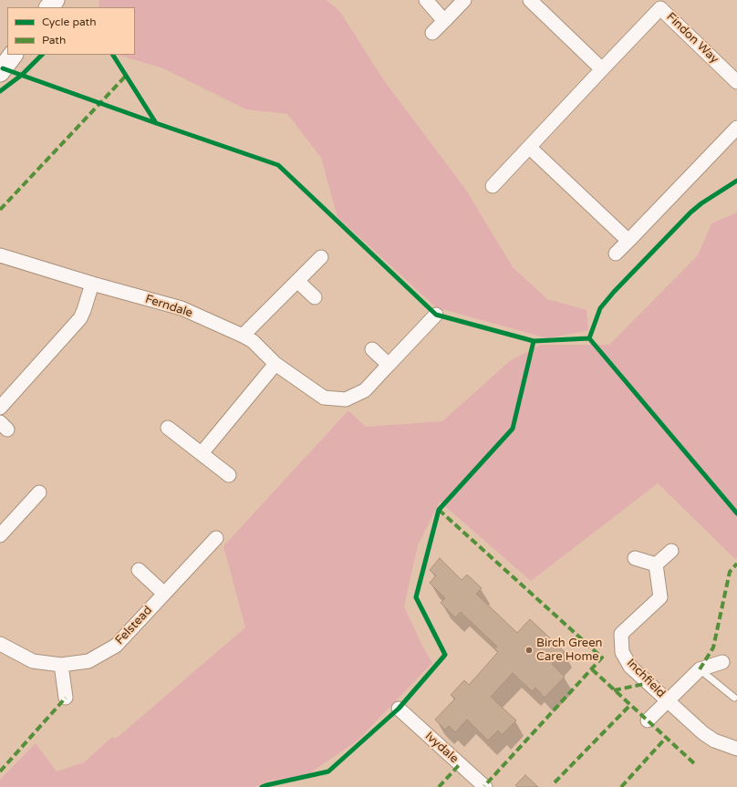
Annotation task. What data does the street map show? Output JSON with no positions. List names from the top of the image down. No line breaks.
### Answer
{"streets":{"street":["Findon Way","Ferndale","Felstead","Inchfield","Ivydale"]},"places":["Birch Green Care Home"],"legend":["Cycle path","Path"]}
